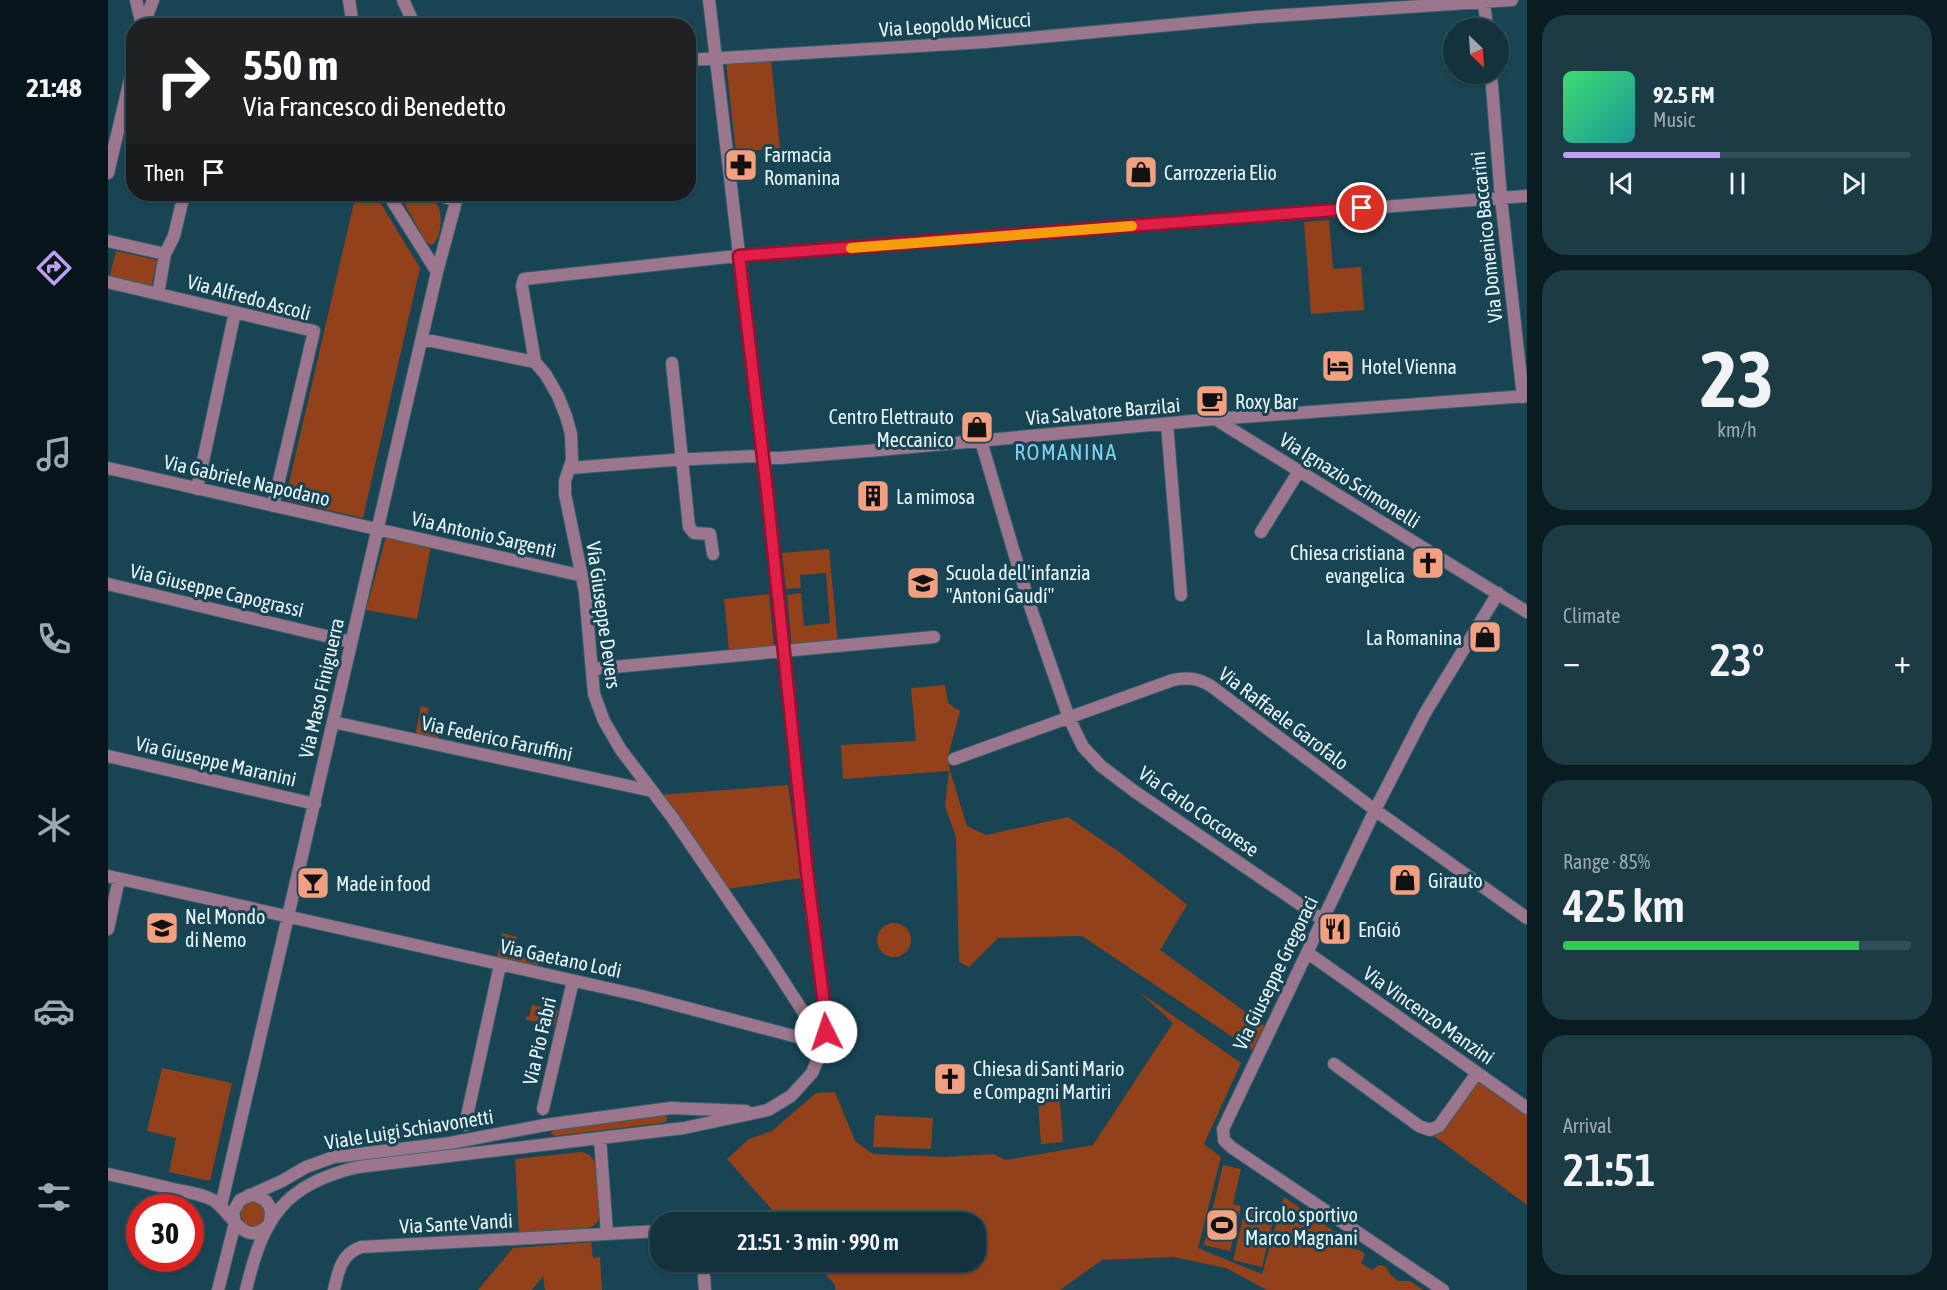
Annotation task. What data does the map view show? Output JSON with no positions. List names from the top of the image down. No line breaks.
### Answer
{"streets":{"street":["Via Leopoldo Micucci","Via Domenico Baccarini","Via Alfredo Ascoli","Via Salvatore Barzilai","Via Gabriele Napodano","Via Ignazio Scimonelli","Via Antonio Sargenti","Via Giuseppe Capograssi","Via Giuseppe Devers","Via Maso Finiguerra","Via Raffaele Garofalo","Via Federico Faruffini","Via Giuseppe Maranini","Via Carlo Coccorese","Via Gaetano Lodi","Via Giuseppe Gregoraci","Via Vincenzo Manzini","Via Pio Fabri","Viale Luigi Schiavonetti","Via Sante Vandi"]},"crossings":[["Via Domenico Baccarini","Via Salvatore Barzilai"],["Via Alfredo Ascoli","Via Gabriele Napodano"],["Via Salvatore Barzilai","Via Ignazio Scimonelli"],["Via Salvatore Barzilai","Via Giuseppe Devers"],["Via Salvatore Barzilai","Via Carlo Coccorese"],["Via Gabriele Napodano","Via Antonio Sargenti"],["Via Gabriele Napodano","Via Maso Finiguerra"],["Via Ignazio Scimonelli","Via Giuseppe Gregoraci"],["Via Antonio Sargenti","Via Giuseppe Devers"],["Via Antonio Sargenti","Via Maso Finiguerra"],["Via Giuseppe Capograssi","Via Maso Finiguerra"],["Via Giuseppe Devers","Via Federico Faruffini"],["Via Giuseppe Devers","Via Gaetano Lodi"],["Via Giuseppe Devers","Viale Luigi Schiavonetti"],["Via Maso Finiguerra","Via Federico Faruffini"],["Via Maso Finiguerra","Via Giuseppe Maranini"],["Via Maso Finiguerra","Via Gaetano Lodi"],["Via Raffaele Garofalo","Via Carlo Coccorese"],["Via Raffaele Garofalo","Via Giuseppe Gregoraci"],["Via Carlo Coccorese","Via Giuseppe Gregoraci"],["Via Gaetano Lodi","Via Pio Fabri"],["Via Gaetano Lodi","Viale Luigi Schiavonetti"],["Via Giuseppe Gregoraci","Via Vincenzo Manzini"]],"districts":["ROMANINA"],"places":{"pharmacy":["Farmacia Romanina"],"shop":["Carrozzeria Elio","Centro Elettrauto Meccanico","La Romanina","Girauto"],"hotel":["Hotel Vienna"],"cafe":["Roxy Bar"],"building":["La mimosa"],"church":["Chiesa cristiana evangelica","Chiesa di Santi Mario e Compagni Martiri"],"school or university":["Scuola dell'infanzia \"Antoni Gaudí\"","Nel Mondo di Nemo"],"bar":["Made in food"],"restaurant":["EnGió"],"sports":["Circolo sportivo Marco Magnani"]},"north":"bottom right","page":{"tabs":"21:48","turn":["550 m","Via Francesco di Benedetto"],"song":["92.5 FM","Music"],"then":"Then","tile":[["23","km/h"],"Climate",["Range · 85%","425 km"],["Arrival","21:51"]],"heat":["−","23°","+"],"limit":"30","trip":"21:51 · 3 min · 990 m"}}
